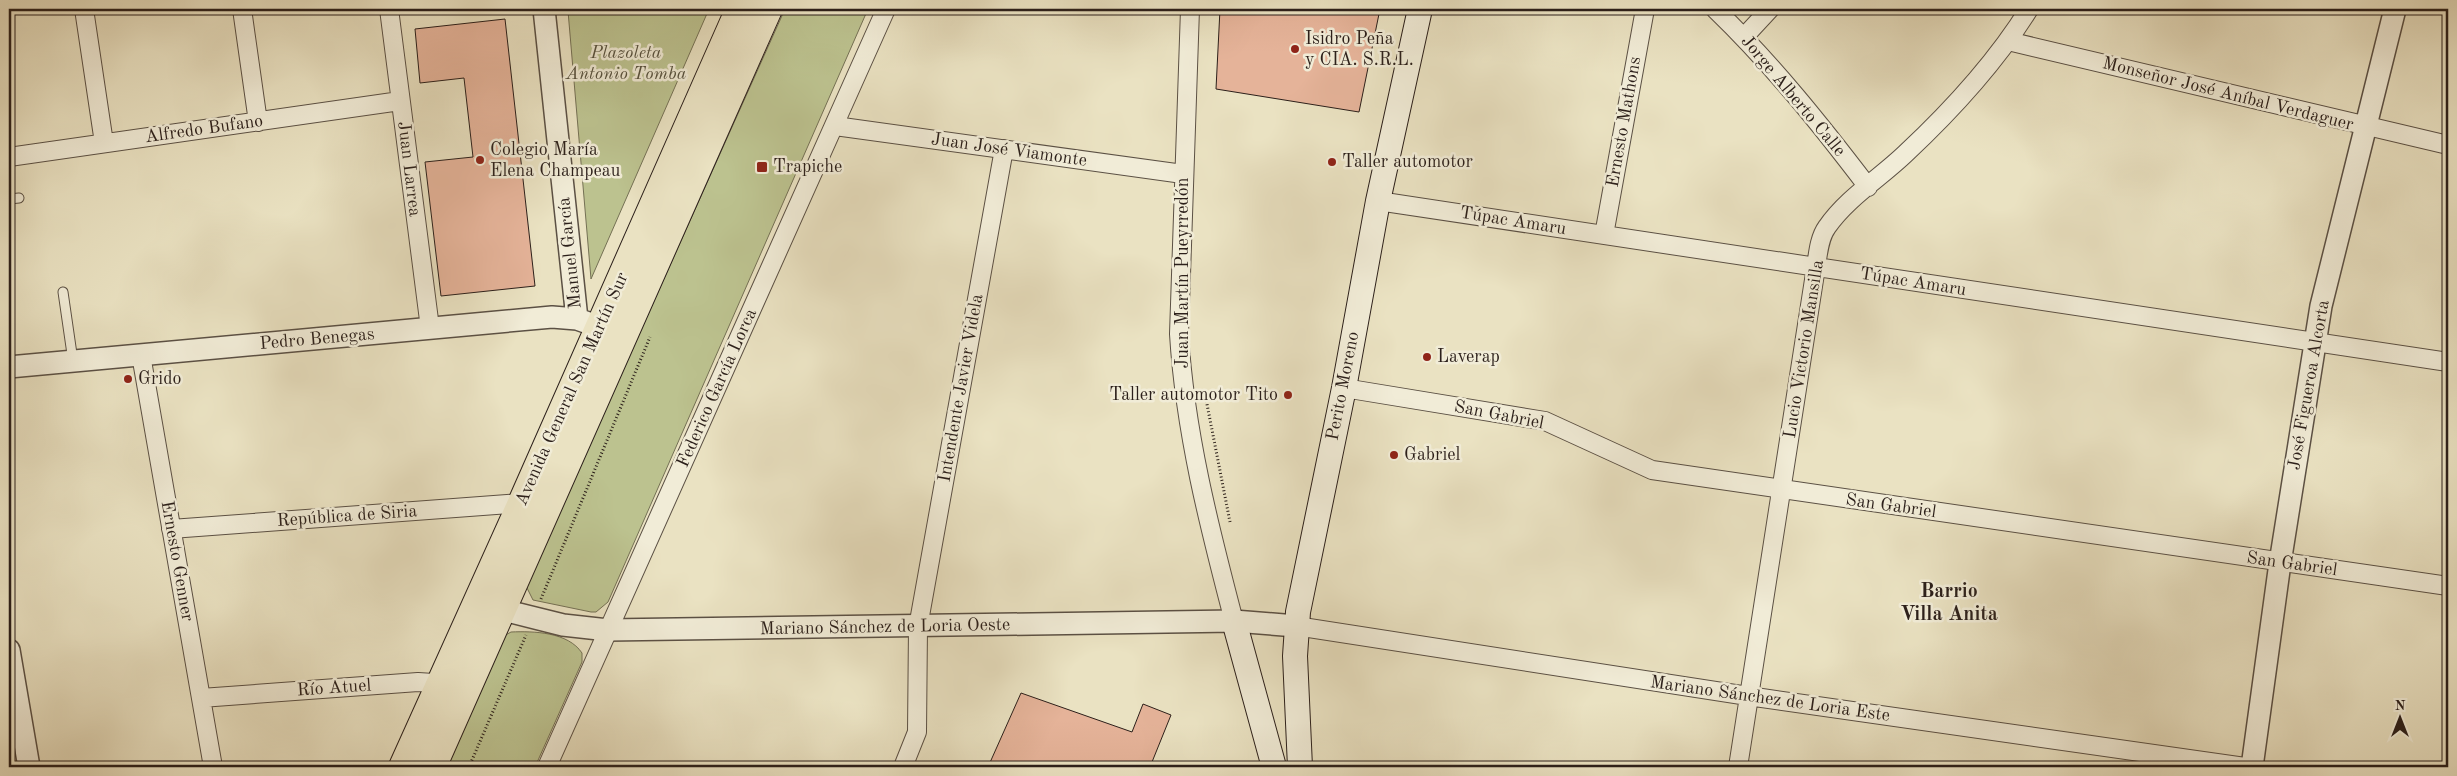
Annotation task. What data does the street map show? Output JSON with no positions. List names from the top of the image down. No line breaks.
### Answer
{"streets":{"main road":["Perito Moreno","Avenida General San Martín Sur"],"street":["Monseñor José Aníbal Verdaguer","Jorge Alberto Calle","Ernesto Mathons","Alfredo Bufano","Juan José Viamonte","Juan Larrea","Túpac Amaru","Manuel García","Juan Martín Pueyrredón","Pedro Benegas","Lucio Victorio Mansilla","José Figueroa Alcorta","Federico García Lorca","Intendente Javier Videla","San Gabriel","República de Siria","Ernesto Genner","Mariano Sánchez de Loria Oeste","Río Atuel","Mariano Sánchez de Loria Este"]},"crossings":[["Monseñor José Aníbal Verdaguer","Lucio Victorio Mansilla"],["Monseñor José Aníbal Verdaguer","José Figueroa Alcorta"],["Jorge Alberto Calle","Lucio Victorio Mansilla"],["Ernesto Mathons","Túpac Amaru"],["Alfredo Bufano","Juan Larrea"],["Juan José Viamonte","Juan Martín Pueyrredón"],["Juan José Viamonte","Federico García Lorca"],["Juan José Viamonte","Intendente Javier Videla"],["Juan Larrea","Pedro Benegas"],["Túpac Amaru","Lucio Victorio Mansilla"],["Túpac Amaru","José Figueroa Alcorta"],["Túpac Amaru","Perito Moreno"],["Manuel García","Pedro Benegas"],["Manuel García","Avenida General San Martín Sur"],["Juan Martín Pueyrredón","Mariano Sánchez de Loria Oeste"],["Pedro Benegas","Avenida General San Martín Sur"],["Pedro Benegas","Ernesto Genner"],["Lucio Victorio Mansilla","San Gabriel"],["Lucio Victorio Mansilla","Mariano Sánchez de Loria Este"],["José Figueroa Alcorta","San Gabriel"],["Perito Moreno","San Gabriel"],["Perito Moreno","Mariano Sánchez de Loria Oeste"],["Perito Moreno","Mariano Sánchez de Loria Este"],["Federico García Lorca","Mariano Sánchez de Loria Oeste"],["Intendente Javier Videla","Mariano Sánchez de Loria Oeste"],["Avenida General San Martín Sur","República de Siria"],["Avenida General San Martín Sur","Mariano Sánchez de Loria Oeste"],["Avenida General San Martín Sur","Río Atuel"],["República de Siria","Ernesto Genner"],["Ernesto Genner","Río Atuel"],["Mariano Sánchez de Loria Oeste","Mariano Sánchez de Loria Este"]],"districts":["Barrio Villa Anita"],"parks":["Plazoleta Antonio Tomba"],"places":{"other":["Isidro Peña y CIA. S.R.L.","Colegio María Elena Champeau","Taller automotor","Laverap","Grido","Taller automotor Tito","Gabriel"],"transit":["Trapiche"]},"north":"top"}
